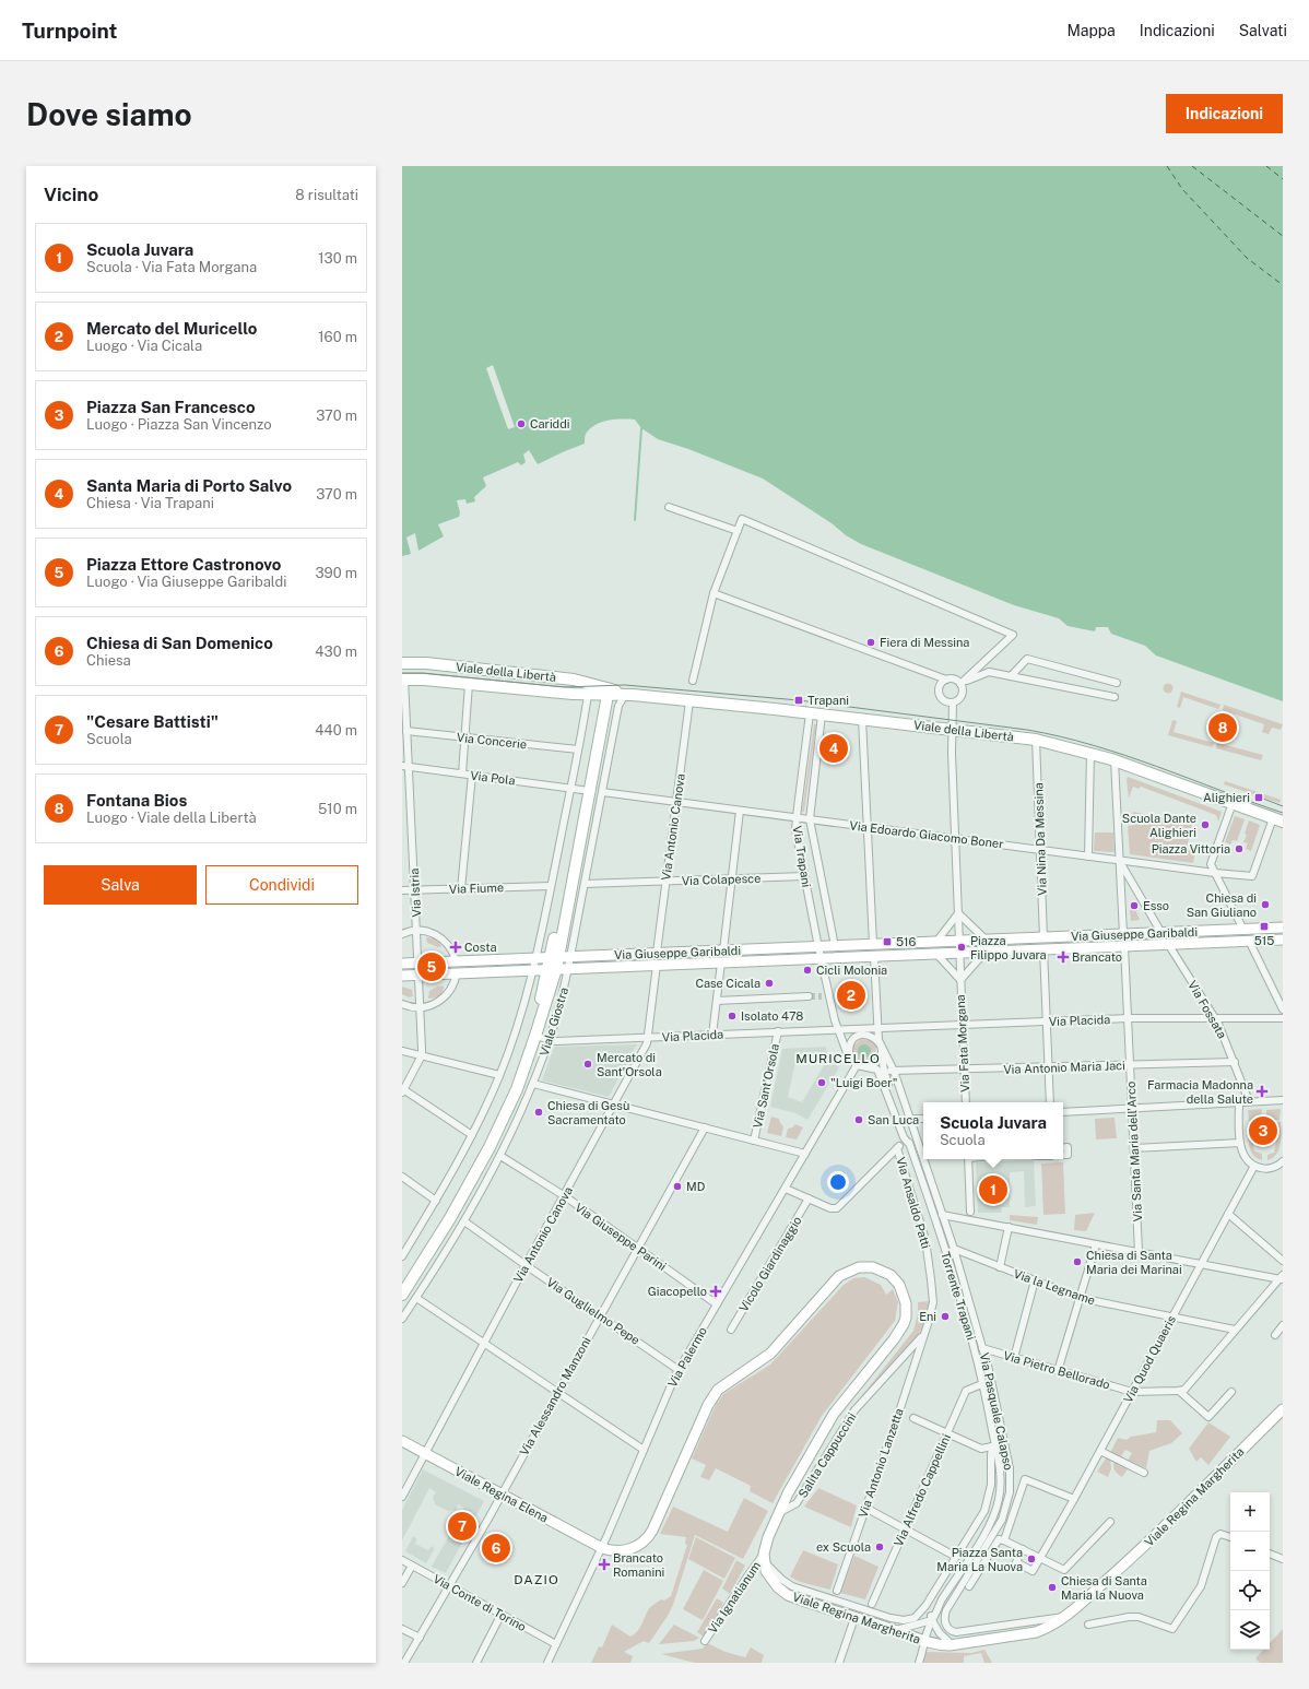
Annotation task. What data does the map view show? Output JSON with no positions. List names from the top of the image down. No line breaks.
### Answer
{"streets":{"main road":["Viale della Libertà","Via Giuseppe Garibaldi","Viale Giostra","Viale Regina Elena","Viale Regina Margherita"],"street":["Via Concerie","Via Pola","Via Antonio Canova","Via Edoardo Giacomo Boner","Via Nina Da Messina","Via Trapani","Via Colapesce","Via Fiume","Via Istria","Via Fossata","Via Placida","Via Fata Morgana","Via Antonio Maria Jaci","Via Sant'Orsola","Via Santa Maria dell'Arco","Via Ansaldo Patti","Via Giuseppe Parini","Vicolo Giardinaggio","Via la Legname","Torrente Trapani","Via Guglielmo Pepe","Via Palermo","Via Quod Quaeris","Via Pietro Bellorado","Via Alessandro Manzoni","Via Pasquale Calapso","Salita Cappuccini","Via Antonio Lanzetta","Via Alfredo Cappellini","Via Ignatianum","Via Conte di Torino"]},"crossings":[["Viale della Libertà","Via Antonio Canova"],["Viale della Libertà","Via Edoardo Giacomo Boner"],["Viale della Libertà","Via Nina Da Messina"],["Viale della Libertà","Via Trapani"],["Viale della Libertà","Via Istria"],["Viale della Libertà","Viale Giostra"],["Via Concerie","Via Istria"],["Via Pola","Via Istria"],["Via Pola","Viale Giostra"],["Via Antonio Canova","Via Edoardo Giacomo Boner"],["Via Antonio Canova","Via Colapesce"],["Via Antonio Canova","Via Giuseppe Garibaldi"],["Via Antonio Canova","Via Placida"],["Via Antonio Canova","Via Giuseppe Parini"],["Via Antonio Canova","Via Guglielmo Pepe"],["Via Antonio Canova","Viale Regina Elena"],["Via Edoardo Giacomo Boner","Via Nina Da Messina"],["Via Edoardo Giacomo Boner","Via Trapani"],["Via Edoardo Giacomo Boner","Viale Giostra"],["Via Nina Da Messina","Via Giuseppe Garibaldi"],["Via Trapani","Via Colapesce"],["Via Trapani","Via Giuseppe Garibaldi"],["Via Trapani","Via Placida"],["Via Trapani","Via Antonio Maria Jaci"],["Via Trapani","Via Palermo"],["Via Trapani","Via Pasquale Calapso"],["Via Colapesce","Viale Giostra"],["Via Fiume","Via Istria"],["Via Istria","Via Giuseppe Garibaldi"],["Via Giuseppe Garibaldi","Via Fossata"],["Via Giuseppe Garibaldi","Viale Giostra"],["Via Giuseppe Garibaldi","Via Fata Morgana"],["Via Giuseppe Garibaldi","Via Santa Maria dell'Arco"],["Via Fossata","Via Placida"],["Via Fossata","Via Antonio Maria Jaci"],["Via Placida","Viale Giostra"],["Via Placida","Via Fata Morgana"],["Via Placida","Via Sant'Orsola"],["Via Placida","Via Santa Maria dell'Arco"],["Viale Giostra","Via Giuseppe Parini"],["Viale Giostra","Via Guglielmo Pepe"],["Via Fata Morgana","Via Antonio Maria Jaci"],["Via Antonio Maria Jaci","Via Santa Maria dell'Arco"],["Via Antonio Maria Jaci","Via Palermo"],["Via Antonio Maria Jaci","Via Pasquale Calapso"],["Via Ansaldo Patti","Salita Cappuccini"],["Via Ansaldo Patti","Via Antonio Lanzetta"],["Via Giuseppe Parini","Via Palermo"],["Via Giuseppe Parini","Via Alessandro Manzoni"],["Via la Legname","Via Quod Quaeris"],["Via la Legname","Via Pasquale Calapso"],["Via Guglielmo Pepe","Via Palermo"],["Via Guglielmo Pepe","Via Alessandro Manzoni"],["Via Palermo","Via Pasquale Calapso"],["Via Palermo","Viale Regina Elena"],["Via Palermo","Via Conte di Torino"],["Via Quod Quaeris","Via Pietro Bellorado"],["Via Pietro Bellorado","Via Pasquale Calapso"],["Via Alessandro Manzoni","Viale Regina Elena"],["Via Alessandro Manzoni","Via Conte di Torino"],["Via Pasquale Calapso","Viale Regina Margherita"],["Salita Cappuccini","Via Antonio Lanzetta"],["Viale Regina Margherita","Via Ignatianum"]],"districts":["MURICELLO","DAZIO"],"places":{"other":["Cariddi","Fiera di Messina","Scuola Dante Alighieri","Piazza Vittoria","Chiesa di San Giuliano","Esso","Piazza Filippo Juvara","Cicli Molonia","Case Cicala","Isolato 478","Mercato di Sant'Orsola","\"Luigi Boer\"","Chiesa di Gesù Sacramentato","San Luca","MD","Chiesa di Santa Maria dei Marinai","Eni","ex Scuola","Piazza Santa Maria La Nuova","Chiesa di Santa Maria la Nuova"],"transit":["Trapani","Alighieri","515","516"],"health":["Costa","Brancato","Farmacia Madonna della Salute","Giacopello","Brancato Romanini"]},"page":{"header":"Turnpoint","nav":["Mappa","Indicazioni","Salvati"],"buttons":["Indicazioni",["Salva","Condividi"]],"title":"Dove siamo","heading":["Vicino","8 risultati"],"list":[{"mark":"1","name":"Scuola Juvara","note":"Scuola · Via Fata Morgana","value":"130 m"},{"mark":"2","name":"Mercato del Muricello","note":"Luogo · Via Cicala","value":"160 m"},{"mark":"3","name":"Piazza San Francesco","note":"Luogo · Piazza San Vincenzo","value":"370 m"},{"mark":"4","name":"Santa Maria di Porto Salvo","note":"Chiesa · Via Trapani","value":"370 m"},{"mark":"5","name":"Piazza Ettore Castronovo","note":"Luogo · Via Giuseppe Garibaldi","value":"390 m"},{"mark":"6","name":"Chiesa di San Domenico","note":"Chiesa","value":"430 m"},{"mark":"7","name":"\"Cesare Battisti\"","note":"Scuola","value":"440 m"},{"mark":"8","name":"Fontana Bios","note":"Luogo · Viale della Libertà","value":"510 m"}],"pins":["8","4","5","2","3","1","7","6"],"popup":["Scuola Juvara","Scuola"],"map_buttons":["+","−"]}}
